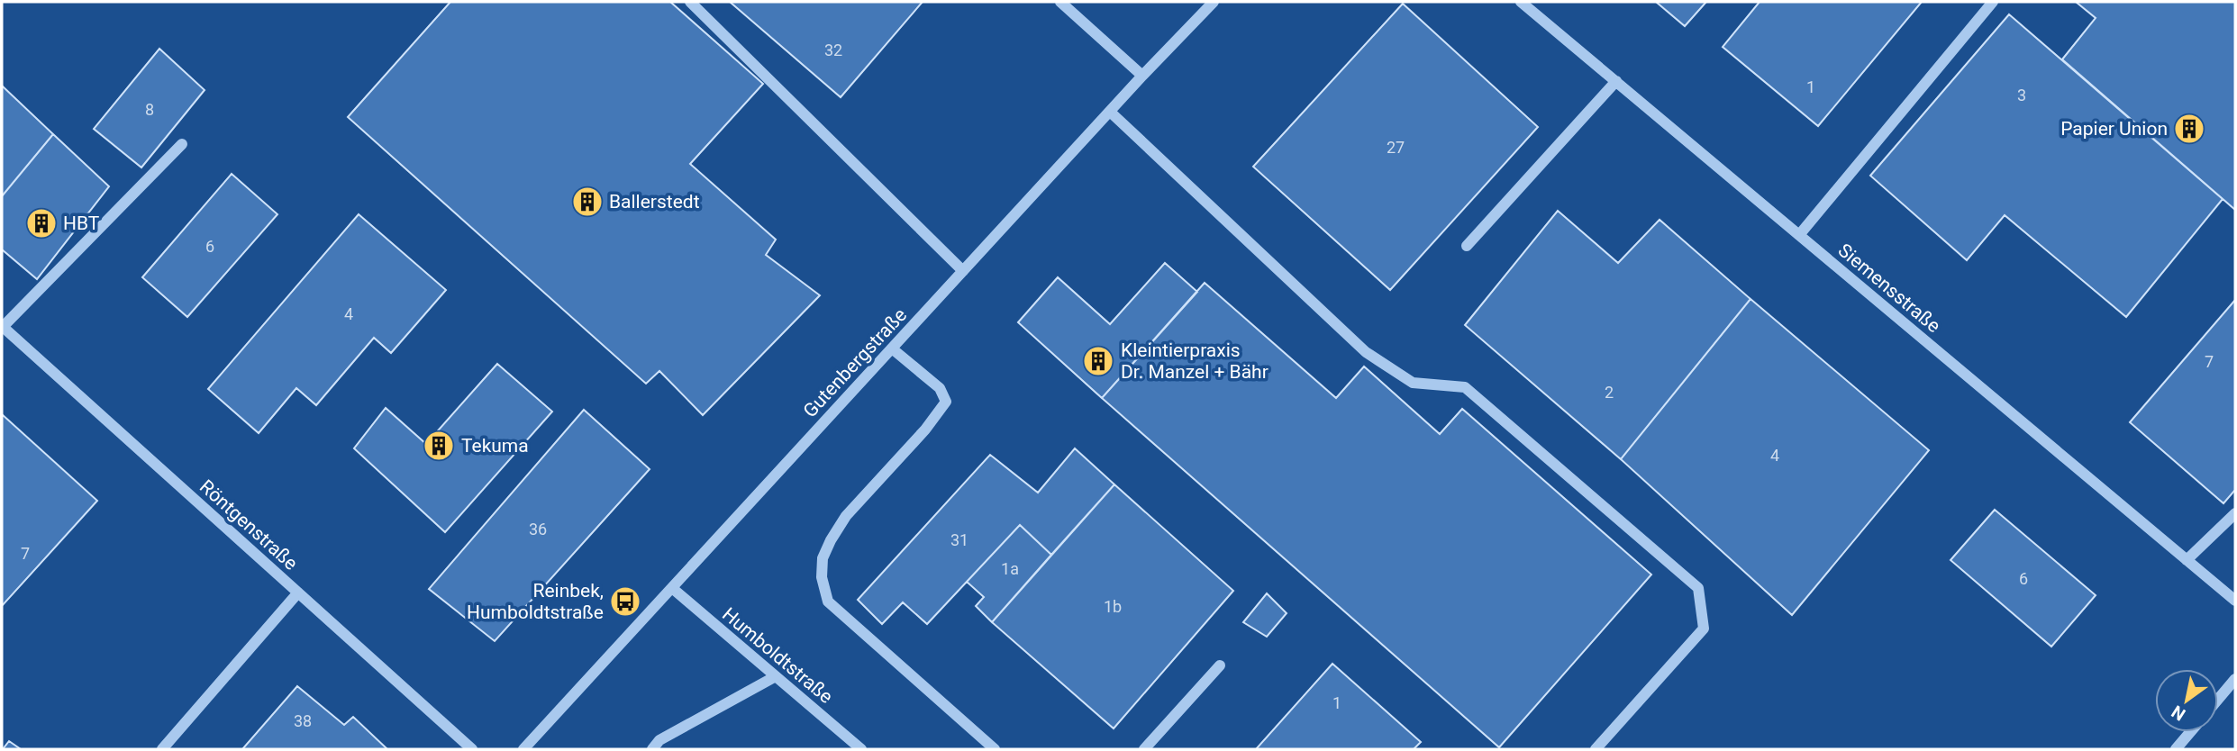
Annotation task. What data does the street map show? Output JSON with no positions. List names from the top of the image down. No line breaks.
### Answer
{"streets":{"street":["Siemensstraße","Gutenbergstraße","Röntgenstraße","Humboldtstraße"]},"crossings":[["Gutenbergstraße","Humboldtstraße"]],"places":{"building":["Papier Union","Ballerstedt","HBT","Kleintierpraxis Dr. Manzel + Bähr","Tekuma"],"bus stop":["Reinbek, Humboldtstraße"]},"house_numbers":["32","1","3","8","27","6","4","7","2","4","36","31","7","1a","6","1b","1","38"],"north":"bottom left"}
